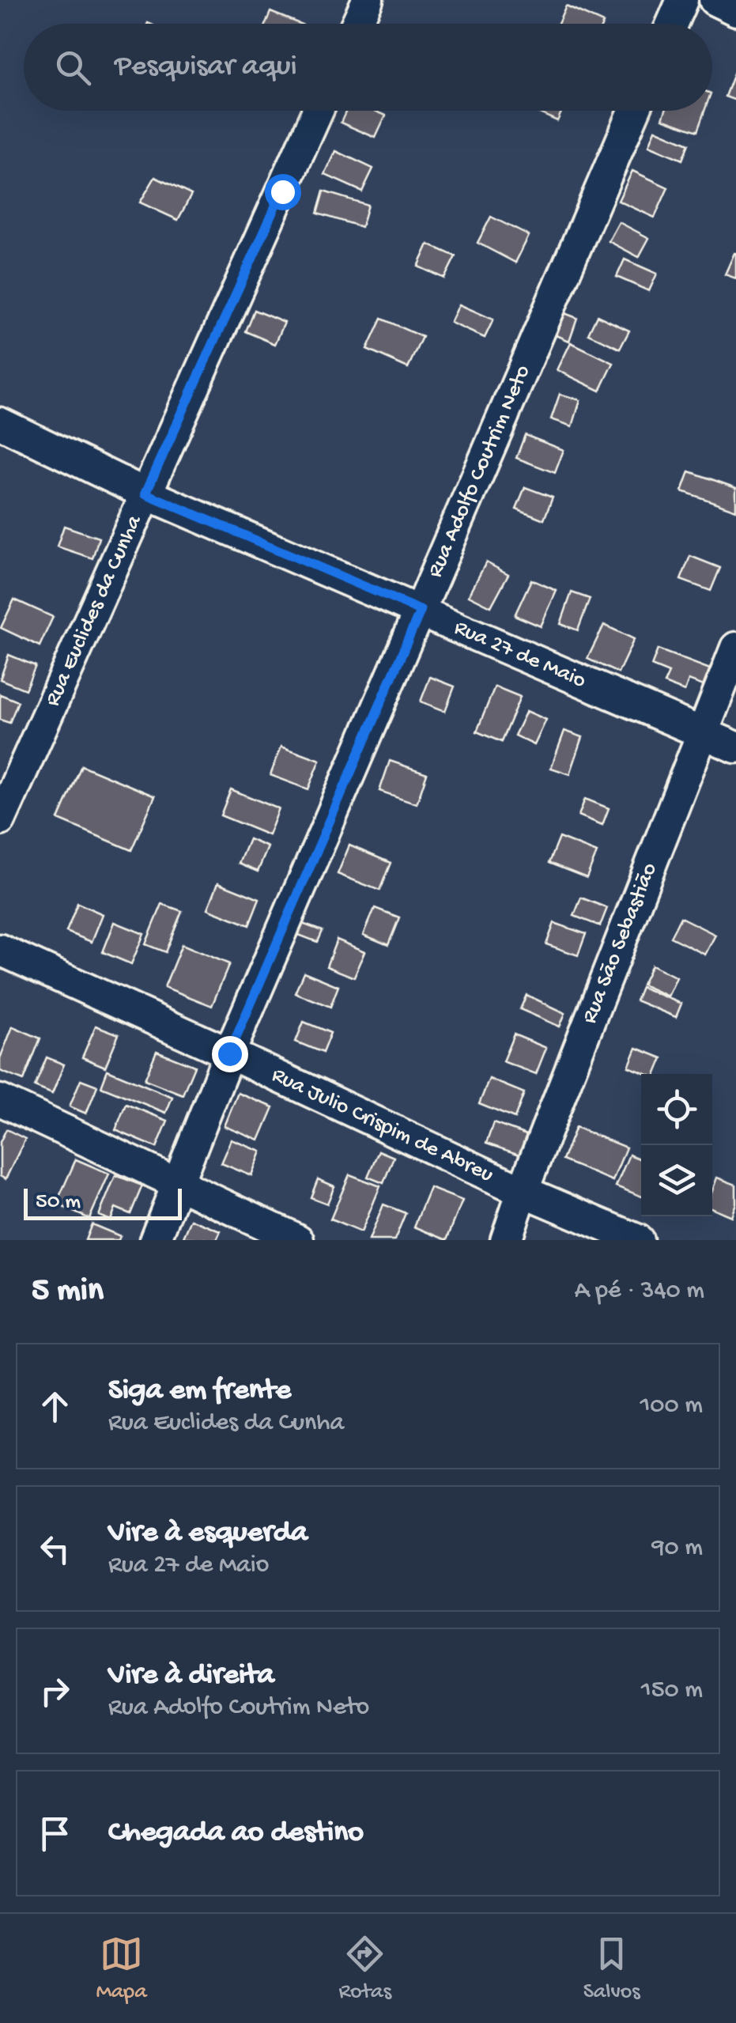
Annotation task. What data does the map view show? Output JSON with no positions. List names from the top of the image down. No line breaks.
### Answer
{"streets":{"street":["Rua Adolfo Coutrim Neto","Rua Euclides da Cunha","Rua 27 de Maio","Rua São Sebastião","Rua Julio Crispim de Abreu"]},"crossings":[["Rua Adolfo Coutrim Neto","Rua 27 de Maio"],["Rua Adolfo Coutrim Neto","Rua Julio Crispim de Abreu"],["Rua Euclides da Cunha","Rua 27 de Maio"],["Rua 27 de Maio","Rua São Sebastião"],["Rua São Sebastião","Rua Julio Crispim de Abreu"]],"scale_bar":"50 m","page":{"search":"Pesquisar aqui","scale":"50 m","heading":["5 min","A pé · 340 m"],"list":[["Siga em frente","Rua Euclides da Cunha","100 m"],["Vire à esquerda","Rua 27 de Maio","90 m"],["Vire à direita","Rua Adolfo Coutrim Neto","150 m"],"Chegada ao destino"],"nav":["Mapa","Rotas","Salvos"]}}
